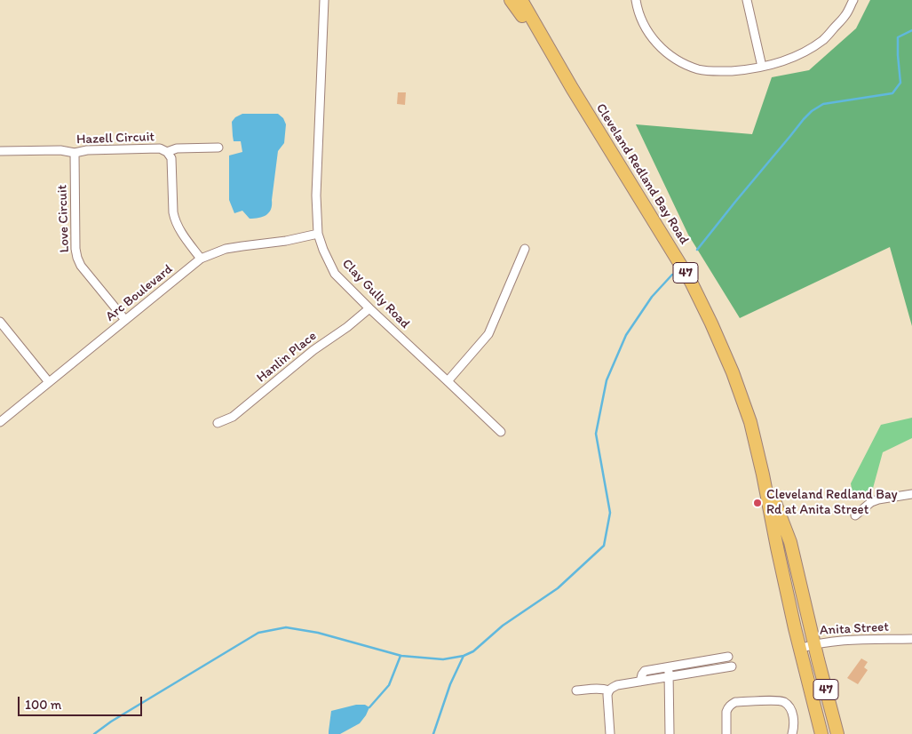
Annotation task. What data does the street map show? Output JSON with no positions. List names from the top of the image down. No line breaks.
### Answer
{"streets":{"highway":["Cleveland Redland Bay Road","47"],"street":["Hazell Circuit","Love Circuit","Arc Boulevard","Clay Gully Road","Hanlin Place","Anita Street"]},"crossings":[["Hazell Circuit","Love Circuit"],["Hazell Circuit","Arc Boulevard"],["Cleveland Redland Bay Road","Anita Street"],["Love Circuit","Arc Boulevard"],["Arc Boulevard","Clay Gully Road"],["Clay Gully Road","Hanlin Place"]],"places":["Cleveland Redland Bay Rd at Anita Street"],"scale_bar":"100 m"}
